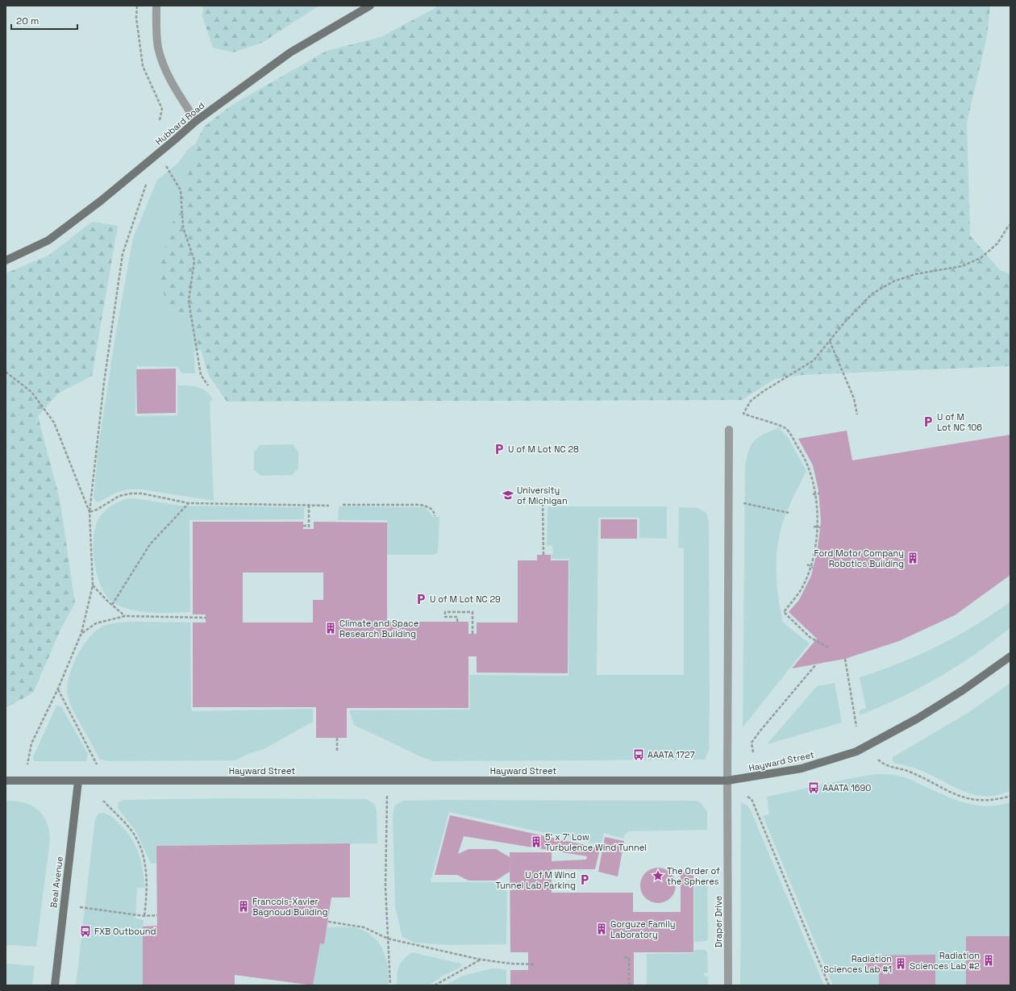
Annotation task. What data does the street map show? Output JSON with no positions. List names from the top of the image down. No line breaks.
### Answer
{"streets":{"street":["Hubbard Road","Hayward Street","Beal Avenue","Draper Drive"]},"crossings":[["Hayward Street","Beal Avenue"],["Hayward Street","Draper Drive"]],"places":{"parking":["U of M Lot NC 106","U of M Lot NC 28","U of M Lot NC 29","U of M Wind Tunnel Lab Parking"],"school or university":["University of Michigan"],"building":["Ford Motor Company Robotics Building","Climate and Space Research Building","5' x 7' Low Turbulence Wind Tunnel","Francois‑Xavier Bagnoud Building","Gorguze Family Laboratory","Radiation Sciences Lab #2","Radiation Sciences Lab #1"],"bus stop":["AAATA 1727","AAATA 1690","FXB Outbound"],"place":["The Order of the Spheres"]},"scale_bar":"20 m"}
